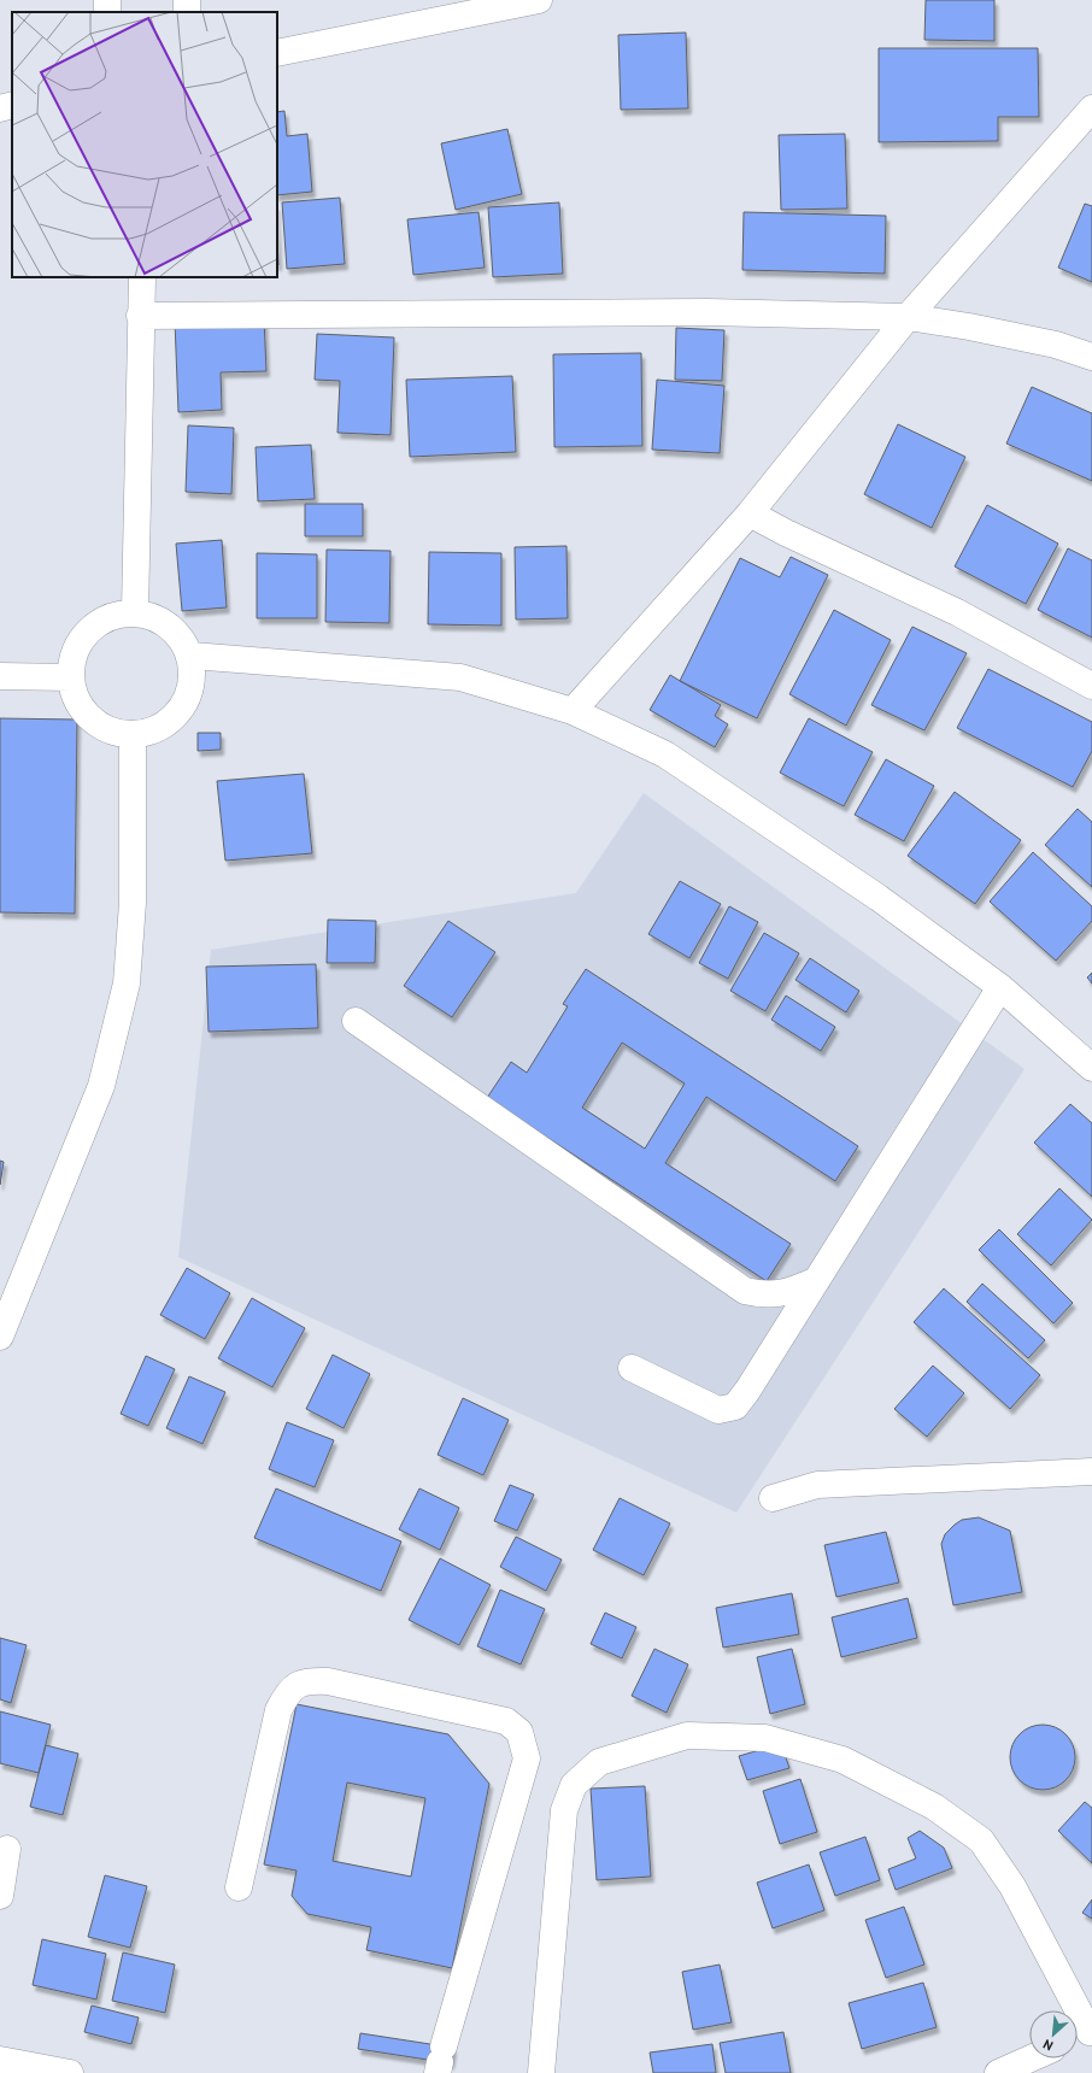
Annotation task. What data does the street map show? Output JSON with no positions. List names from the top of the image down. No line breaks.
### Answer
{"north":"bottom left"}
